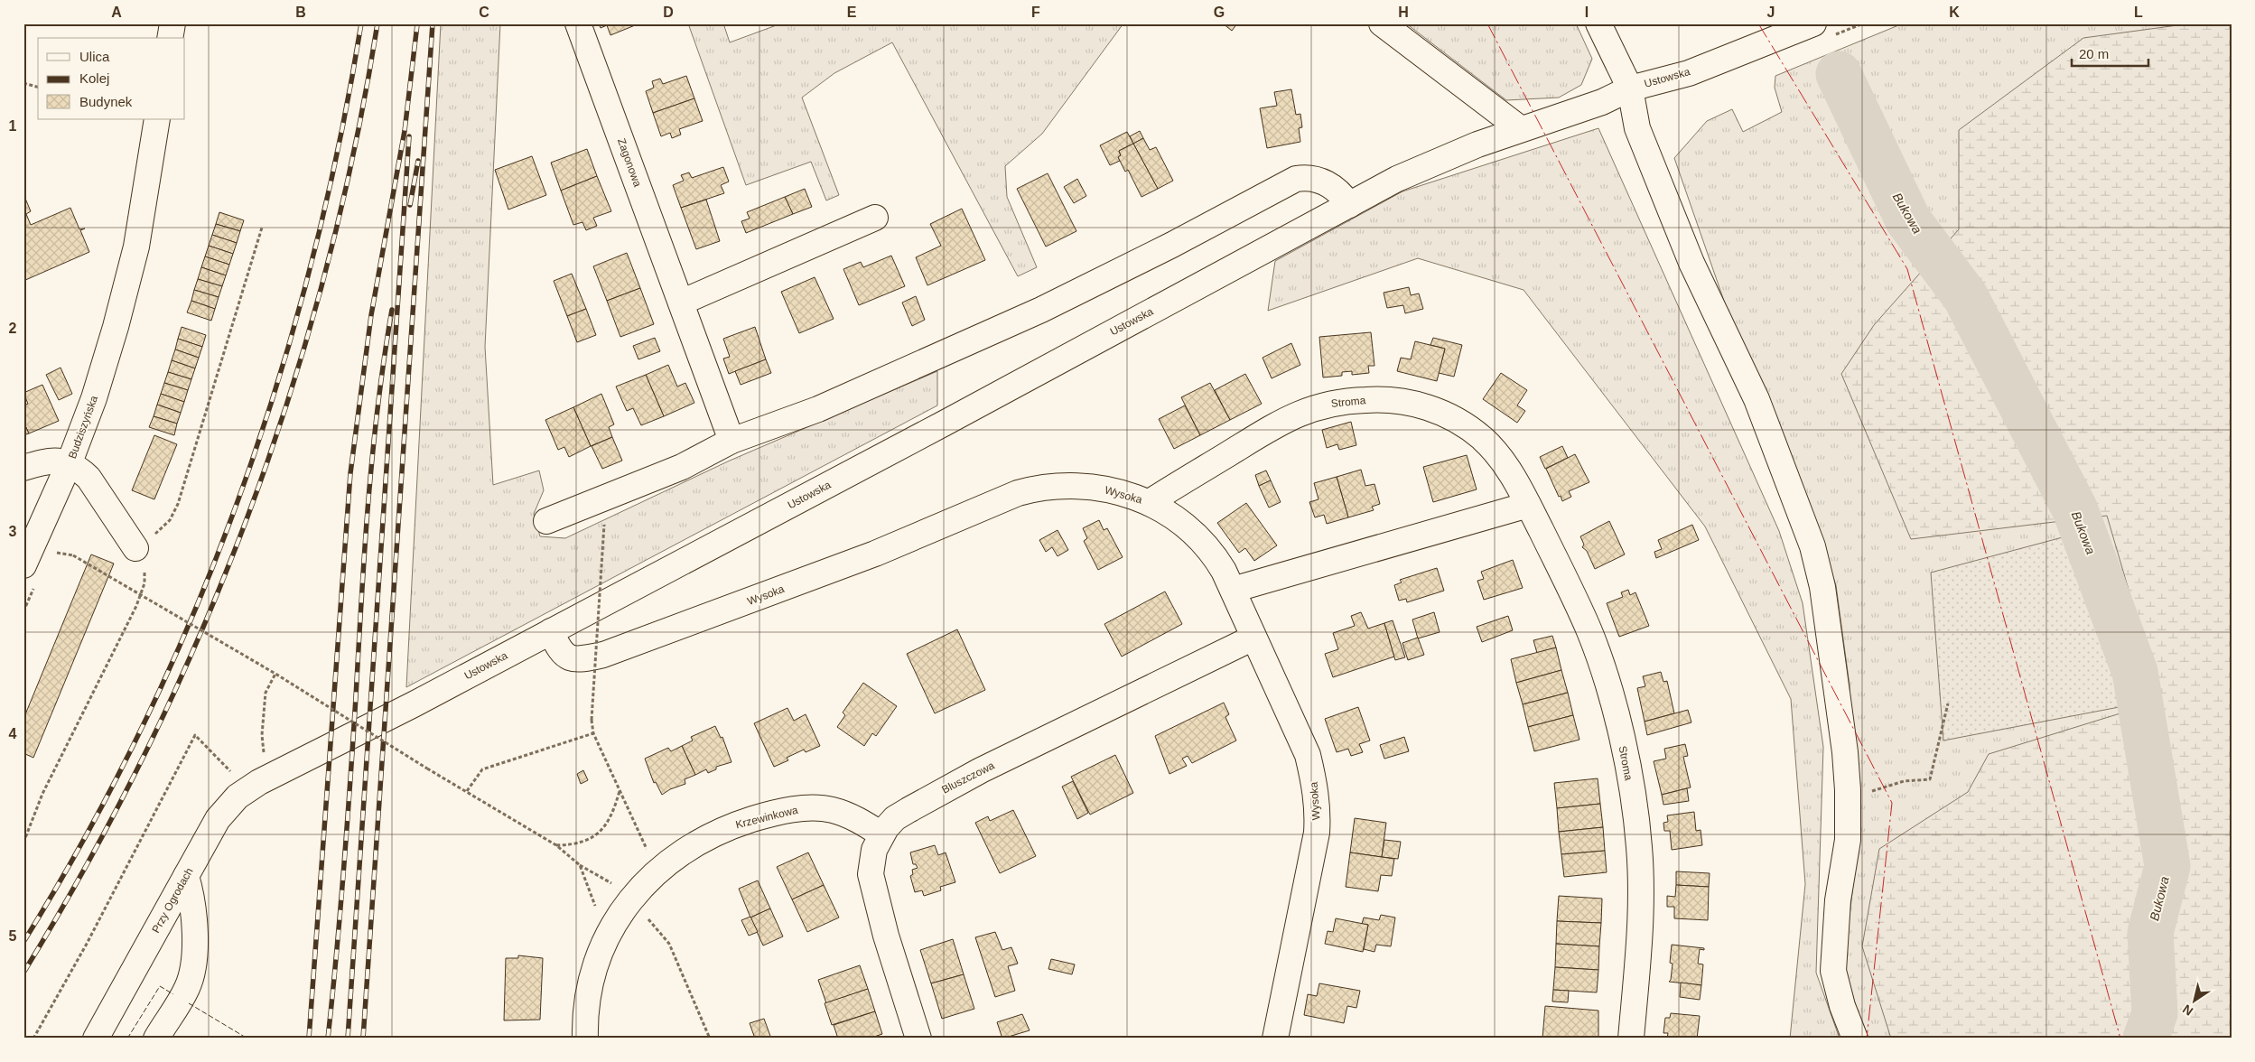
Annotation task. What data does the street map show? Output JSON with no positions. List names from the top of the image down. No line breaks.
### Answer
{"streets":{"street":["Ustowska","Zagonowa","Stroma","Budziszyńska","Wysoka","Bluszczowa","Krzewinkowa","Przy Ogrodach"]},"crossings":[["Ustowska","Wysoka"],["Ustowska","Przy Ogrodach"],["Stroma","Wysoka"],["Wysoka","Bluszczowa"],["Bluszczowa","Krzewinkowa"]],"water":["Bukowa"],"legend":["Ulica","Kolej","Budynek"],"scale_bar":"20 m","north":"bottom left","grid":{"columns":["A","B","C","D","E","F","G","H","I","J","K","L"],"rows":["1","2","3","4","5"]}}
